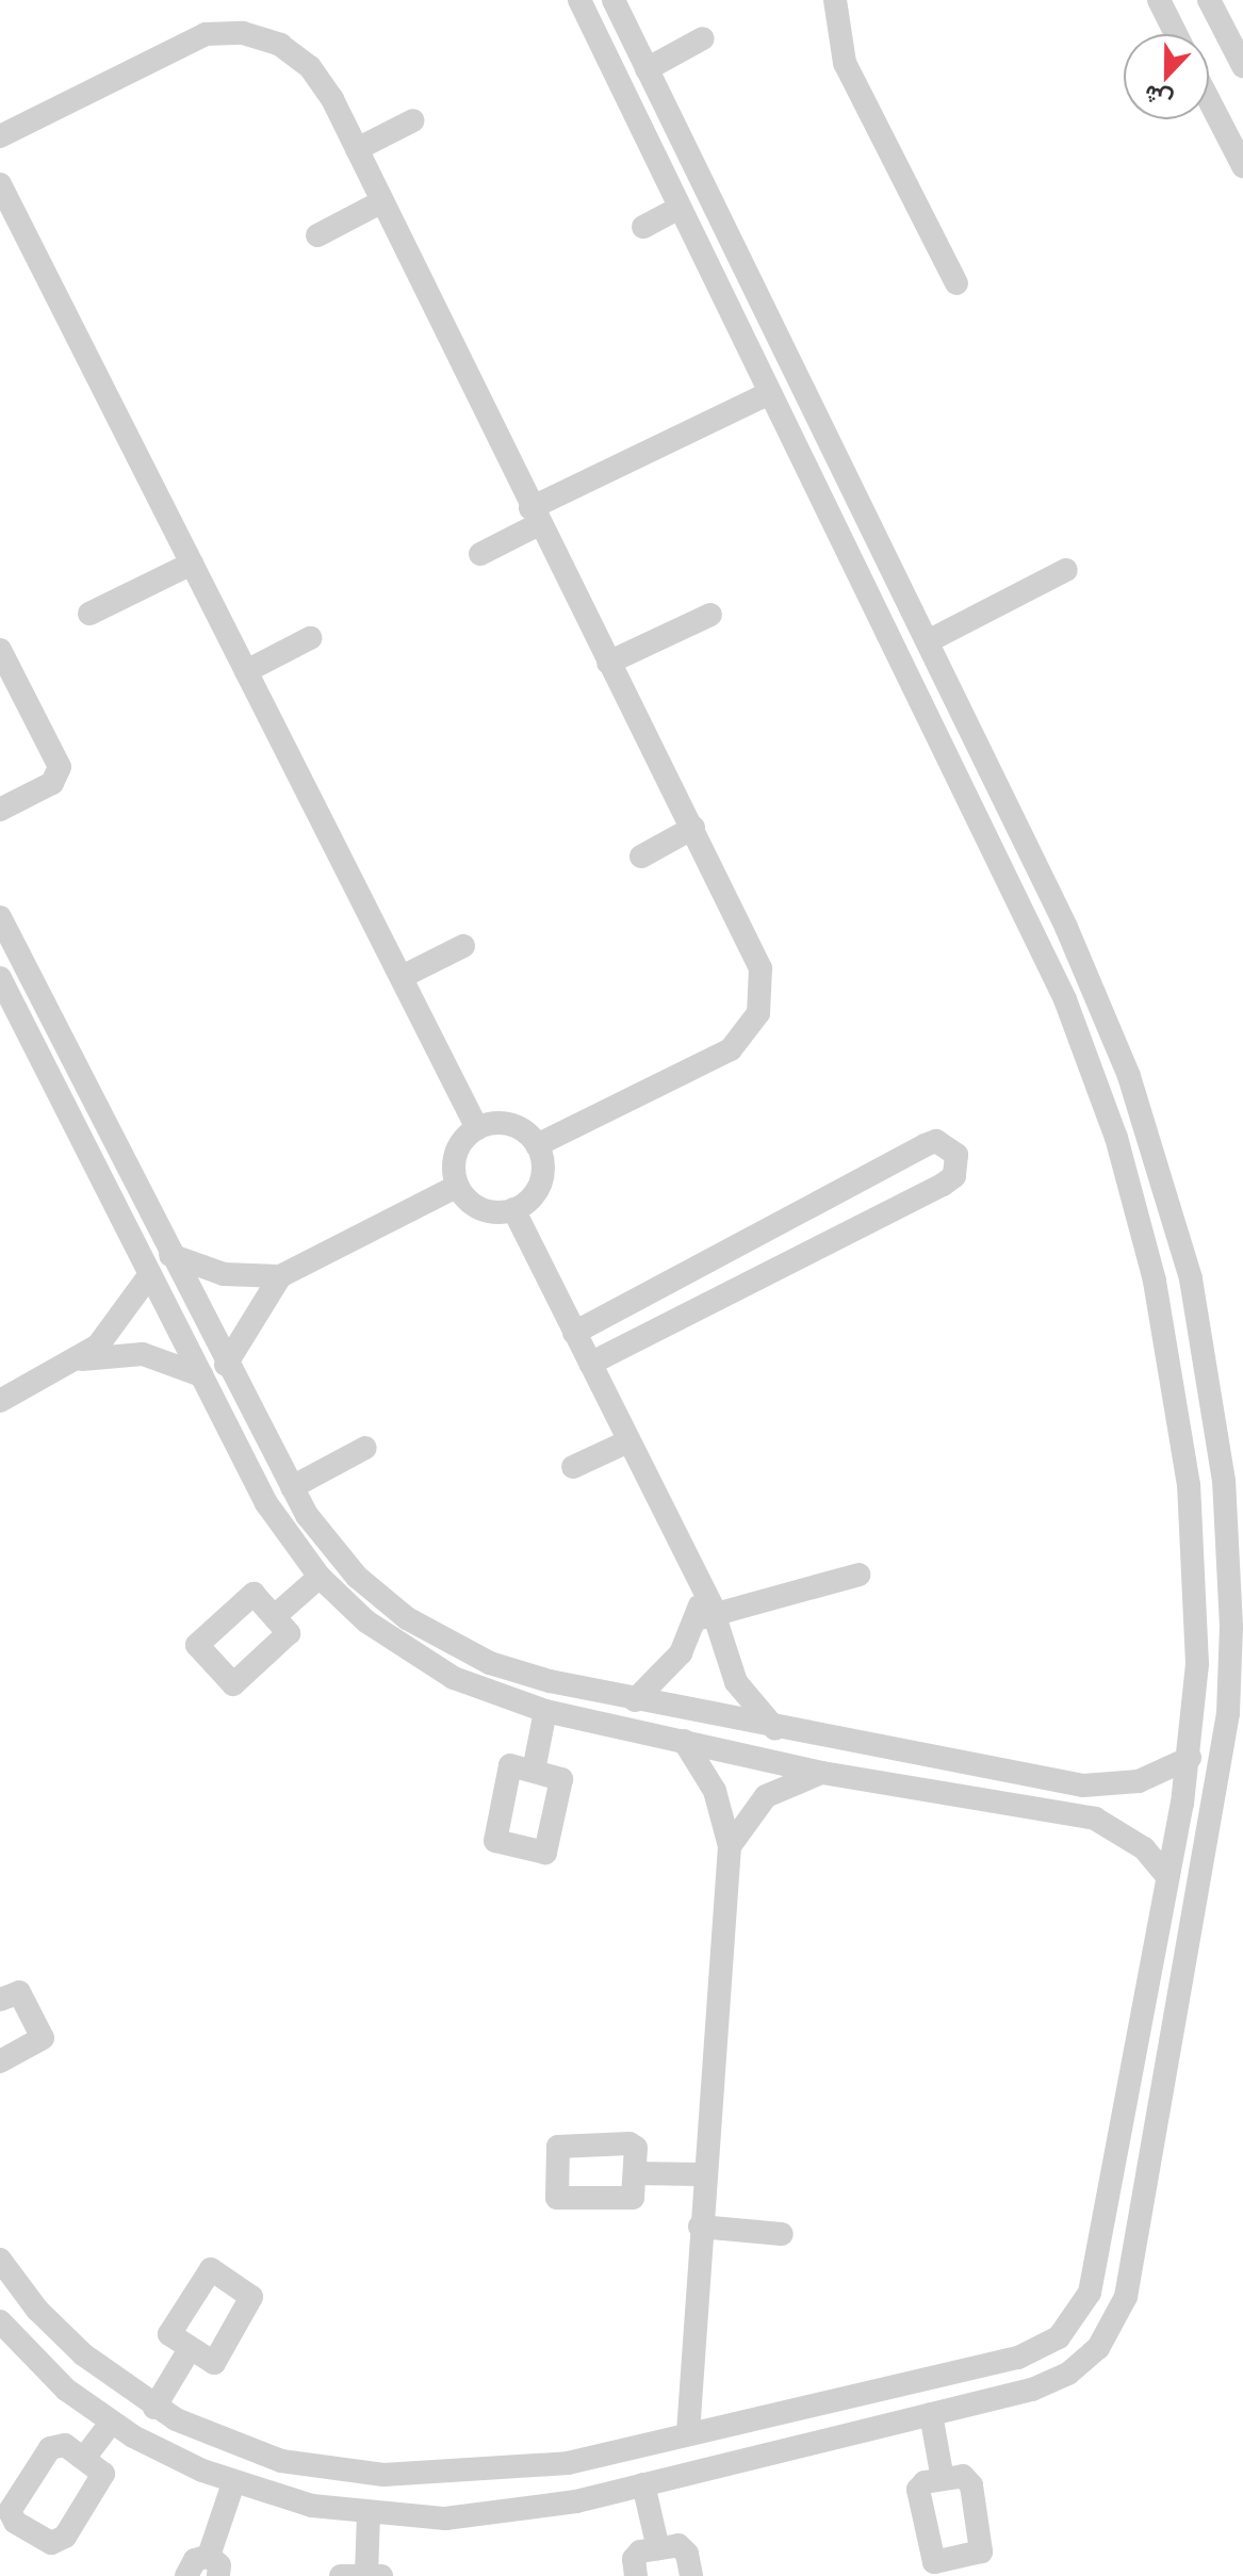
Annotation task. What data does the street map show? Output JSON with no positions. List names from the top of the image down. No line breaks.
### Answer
{"north":"bottom"}
